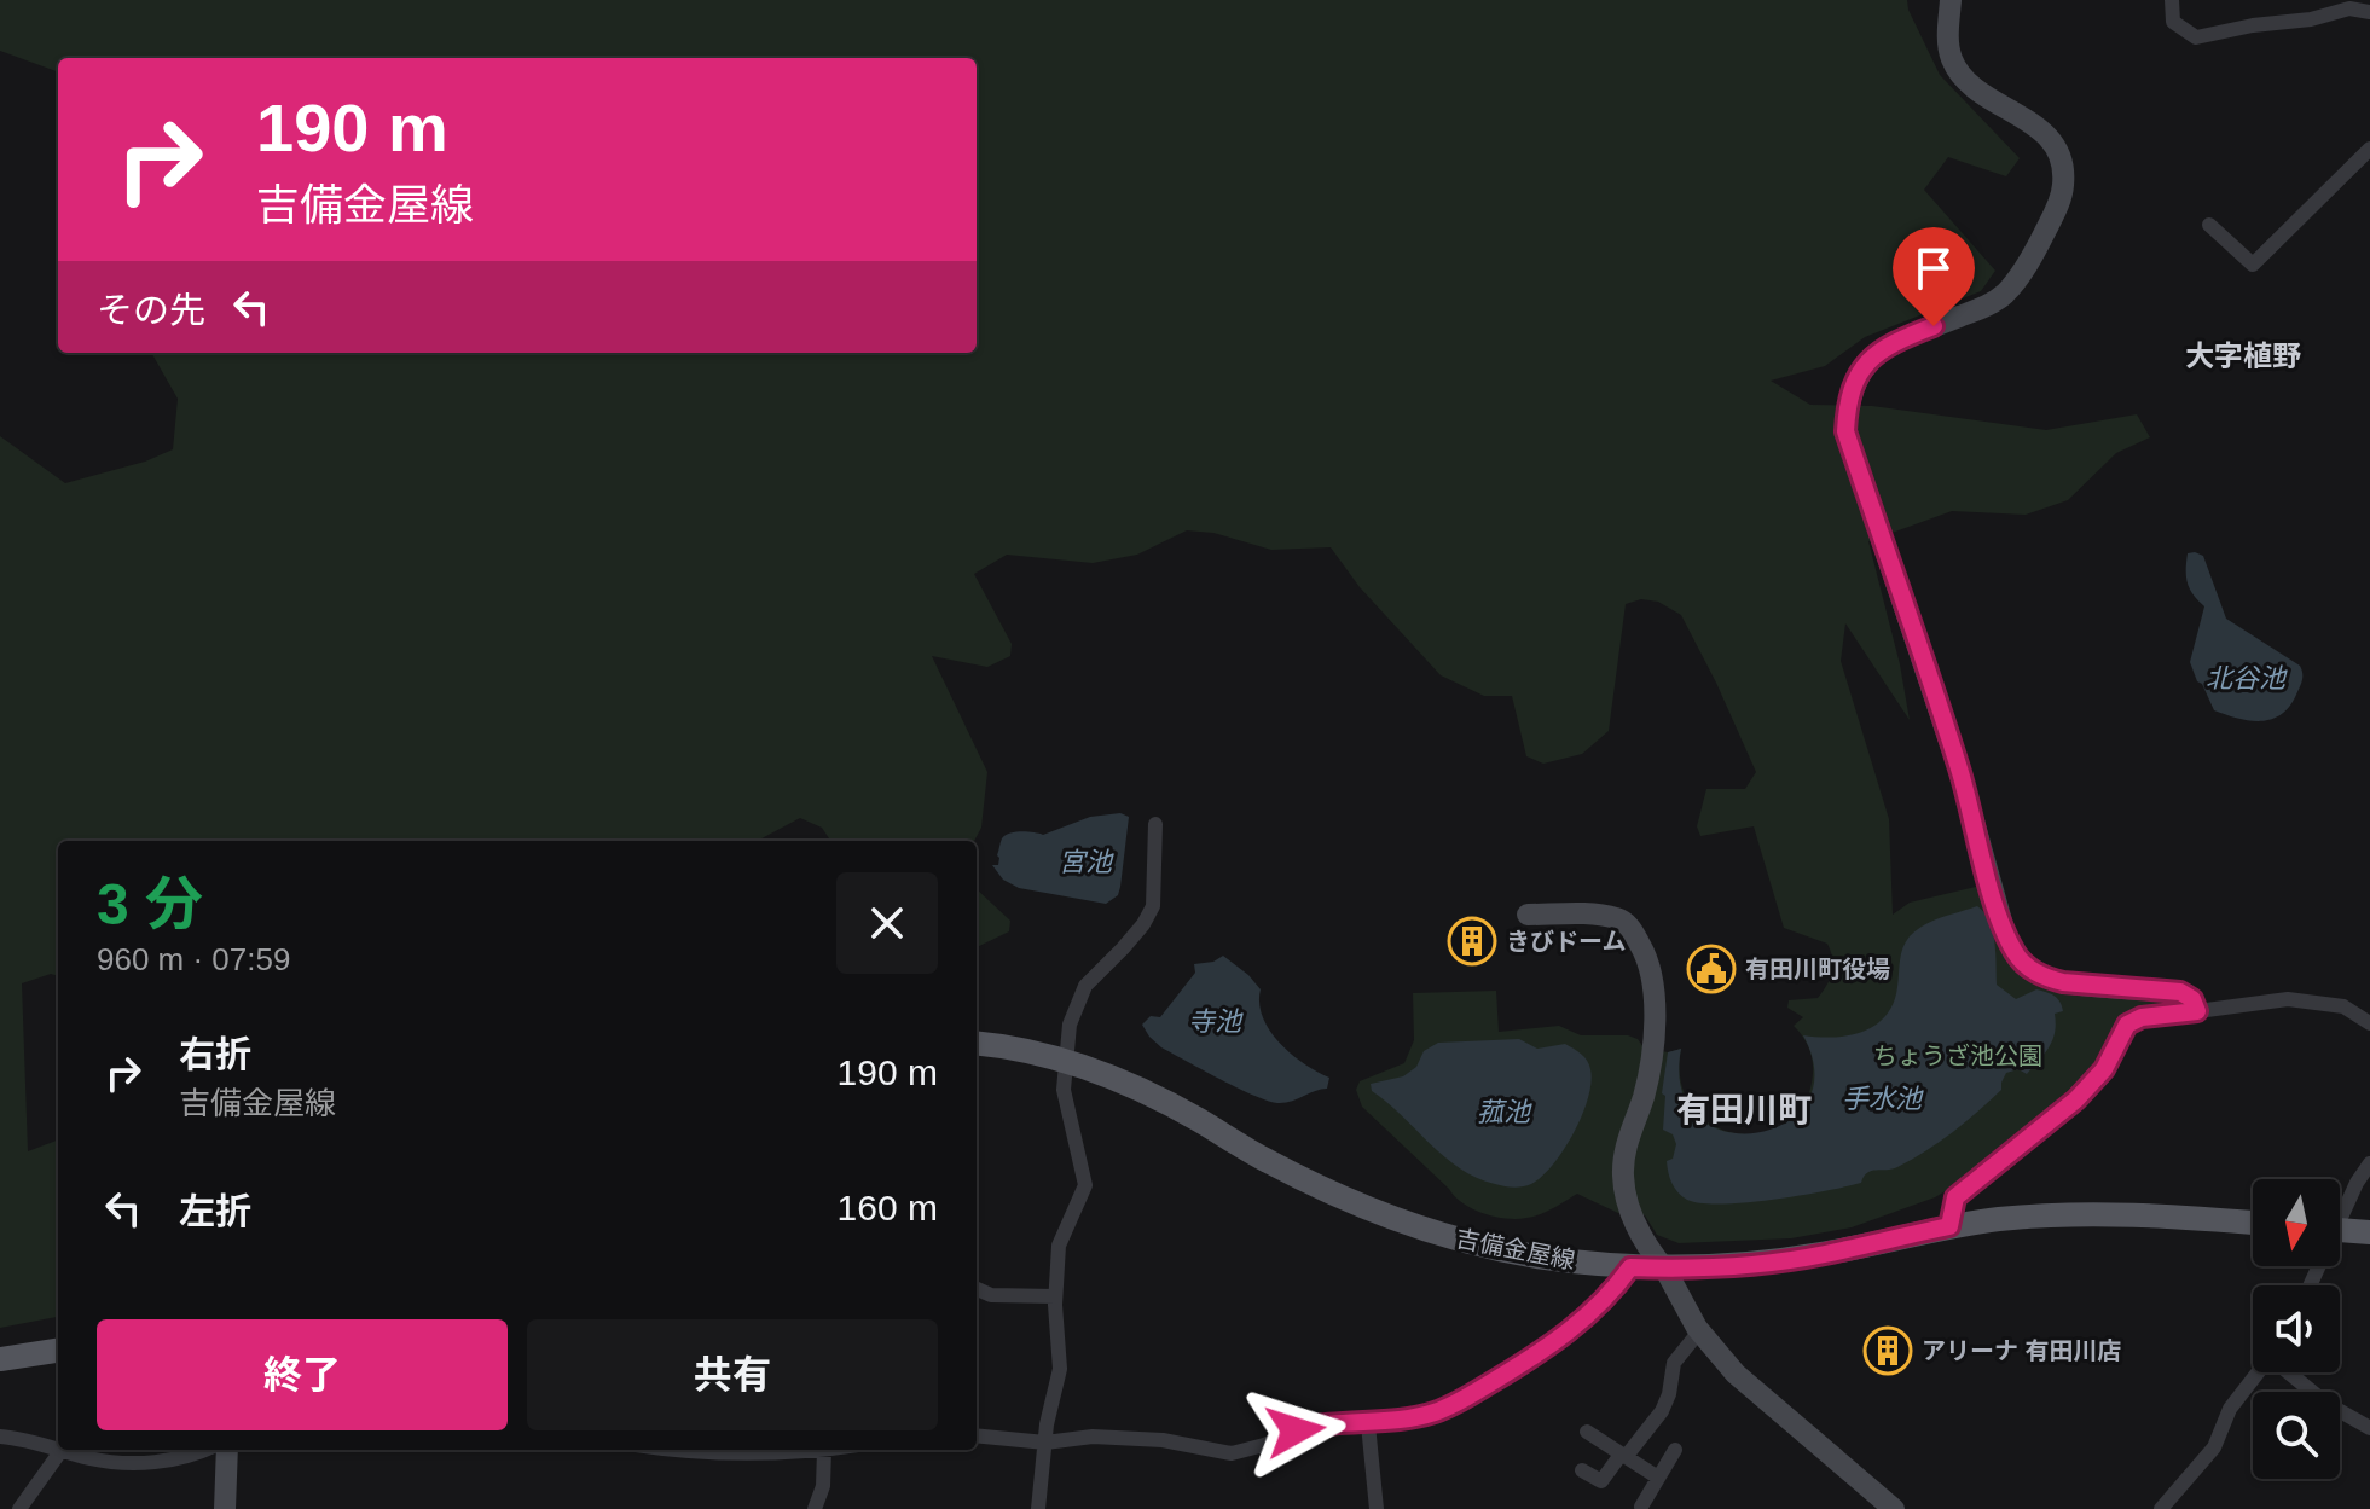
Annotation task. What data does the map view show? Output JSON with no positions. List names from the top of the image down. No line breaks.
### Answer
{"streets":{"main road":["吉備金屋線"]},"districts":["大字植野","有田川町"],"water":["北谷池","宮池","寺池","手水池","菰池"],"parks":["ちょうざ池公園"],"places":{"building":["きびドーム","アリーナ 有田川店"],"public building":["有田川町役場"]},"north":"bottom","page":{"turn":["190 m","吉備金屋線"],"then":"その先","heading":["3 分","960 m · 07:59"],"list":[{"name":"右折","note":"吉備金屋線","value":"190 m"},{"name":"左折","value":"160 m"}],"buttons":["終了","共有"]}}
